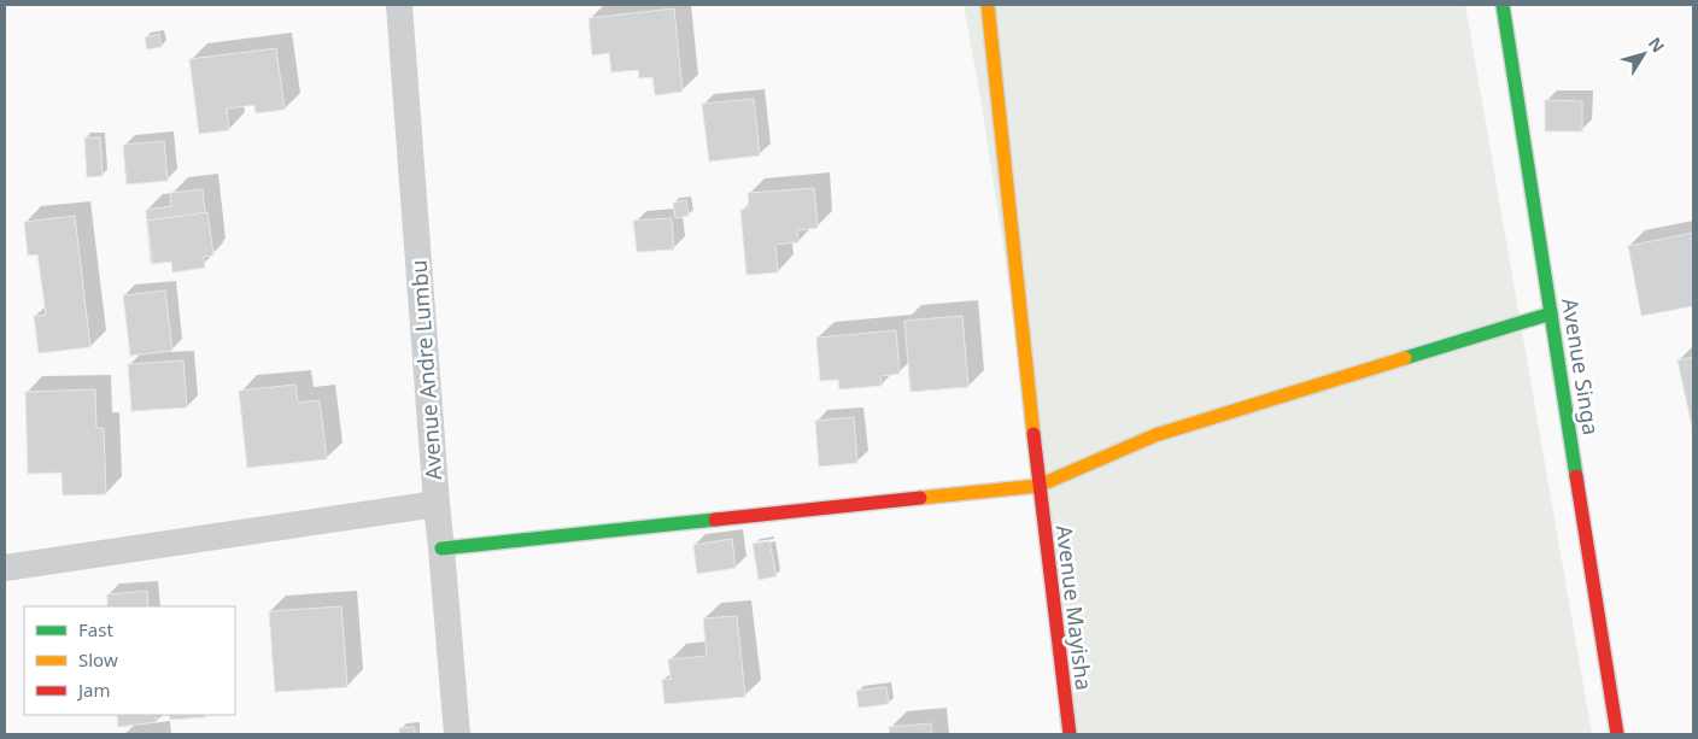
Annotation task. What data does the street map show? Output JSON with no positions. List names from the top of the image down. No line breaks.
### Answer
{"streets":{"street":["Avenue Singa","Avenue Andre Lumbu","Avenue Mayisha"]},"legend":["Fast","Slow","Jam"],"north":"top right"}
